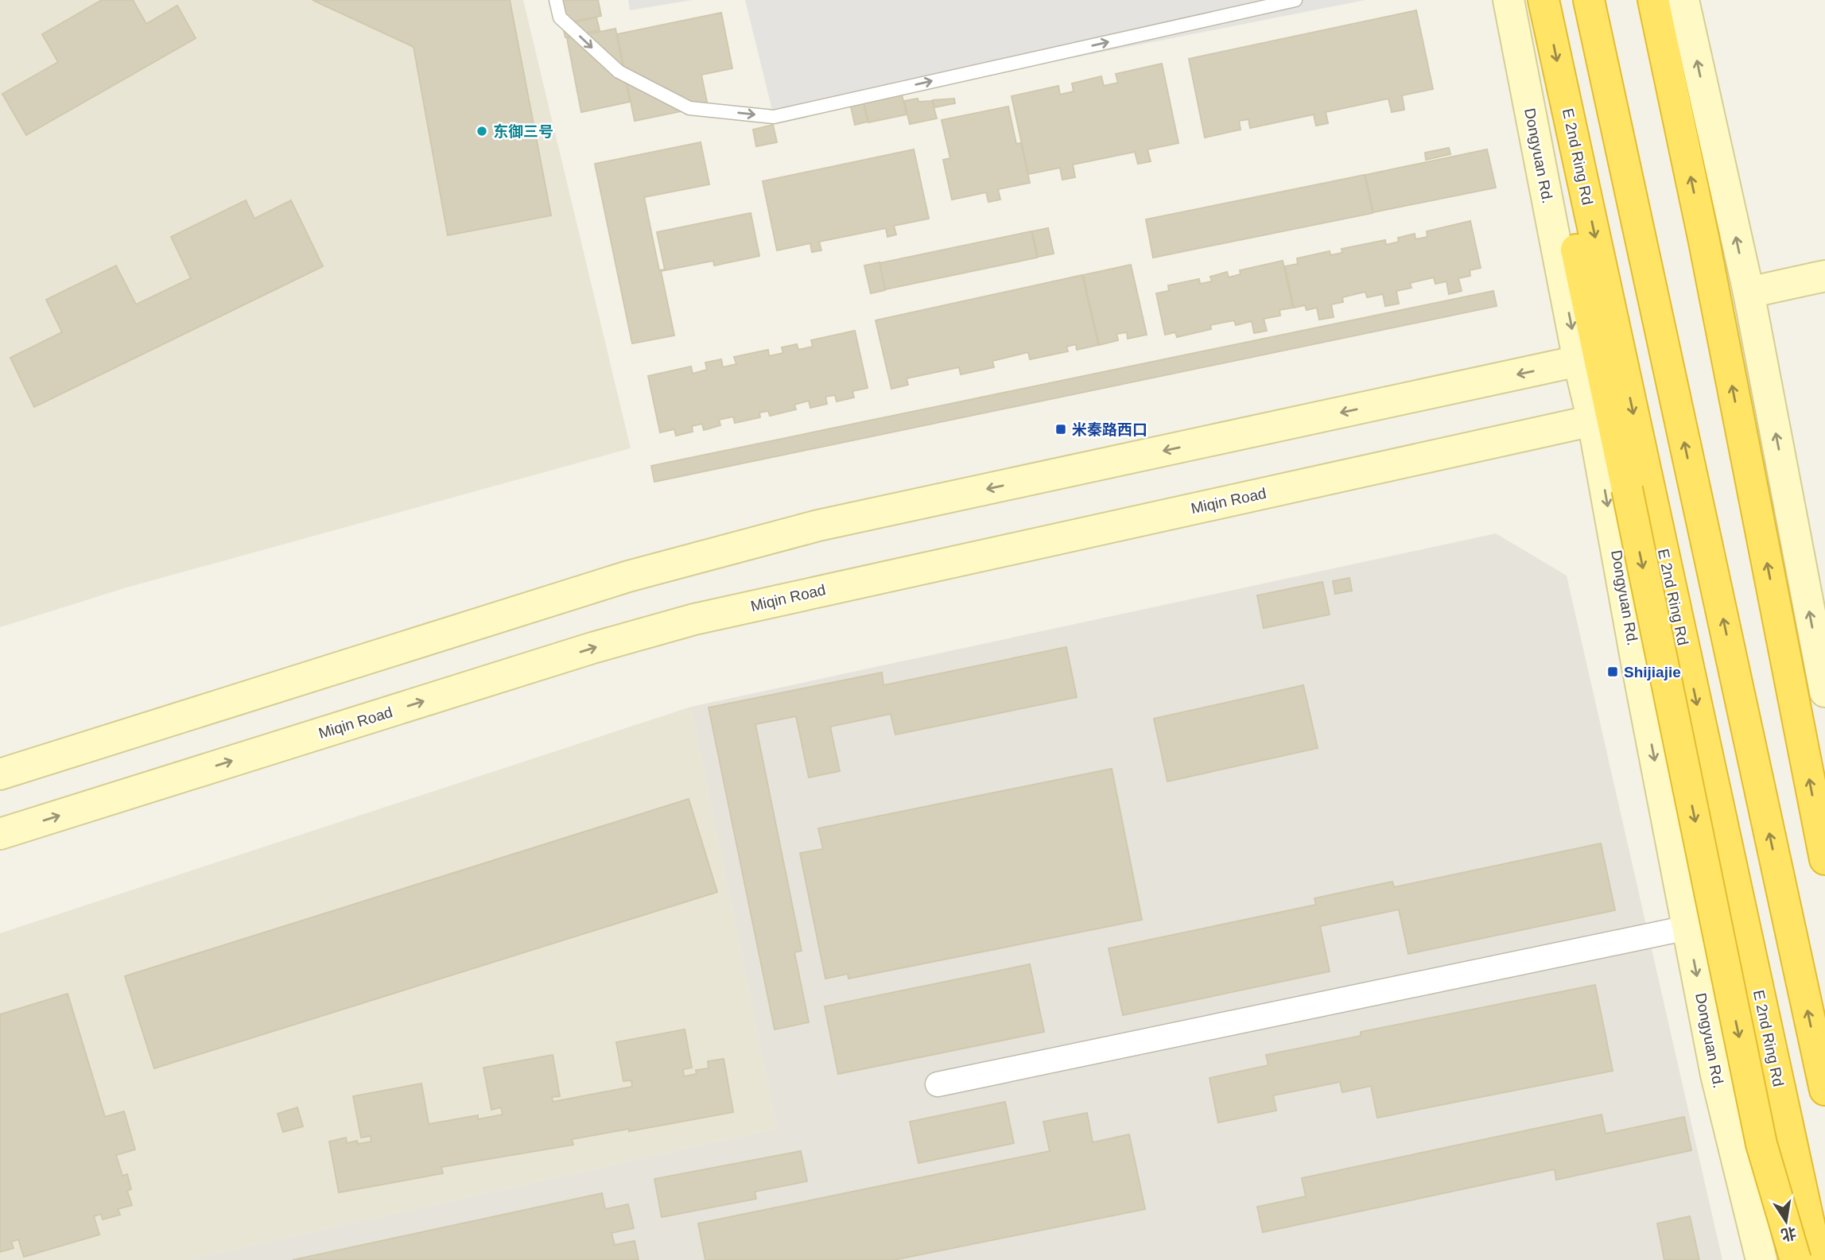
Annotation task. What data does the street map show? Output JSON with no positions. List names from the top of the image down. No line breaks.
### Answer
{"streets":{"highway":["E 2nd Ring Rd"],"street":["Dongyuan Rd.","Miqin Road"]},"crossings":[["Dongyuan Rd.","Miqin Road"]],"places":{"other":["东御三号"],"transit":["米秦路西口","Shijiajie"]},"north":"bottom"}
